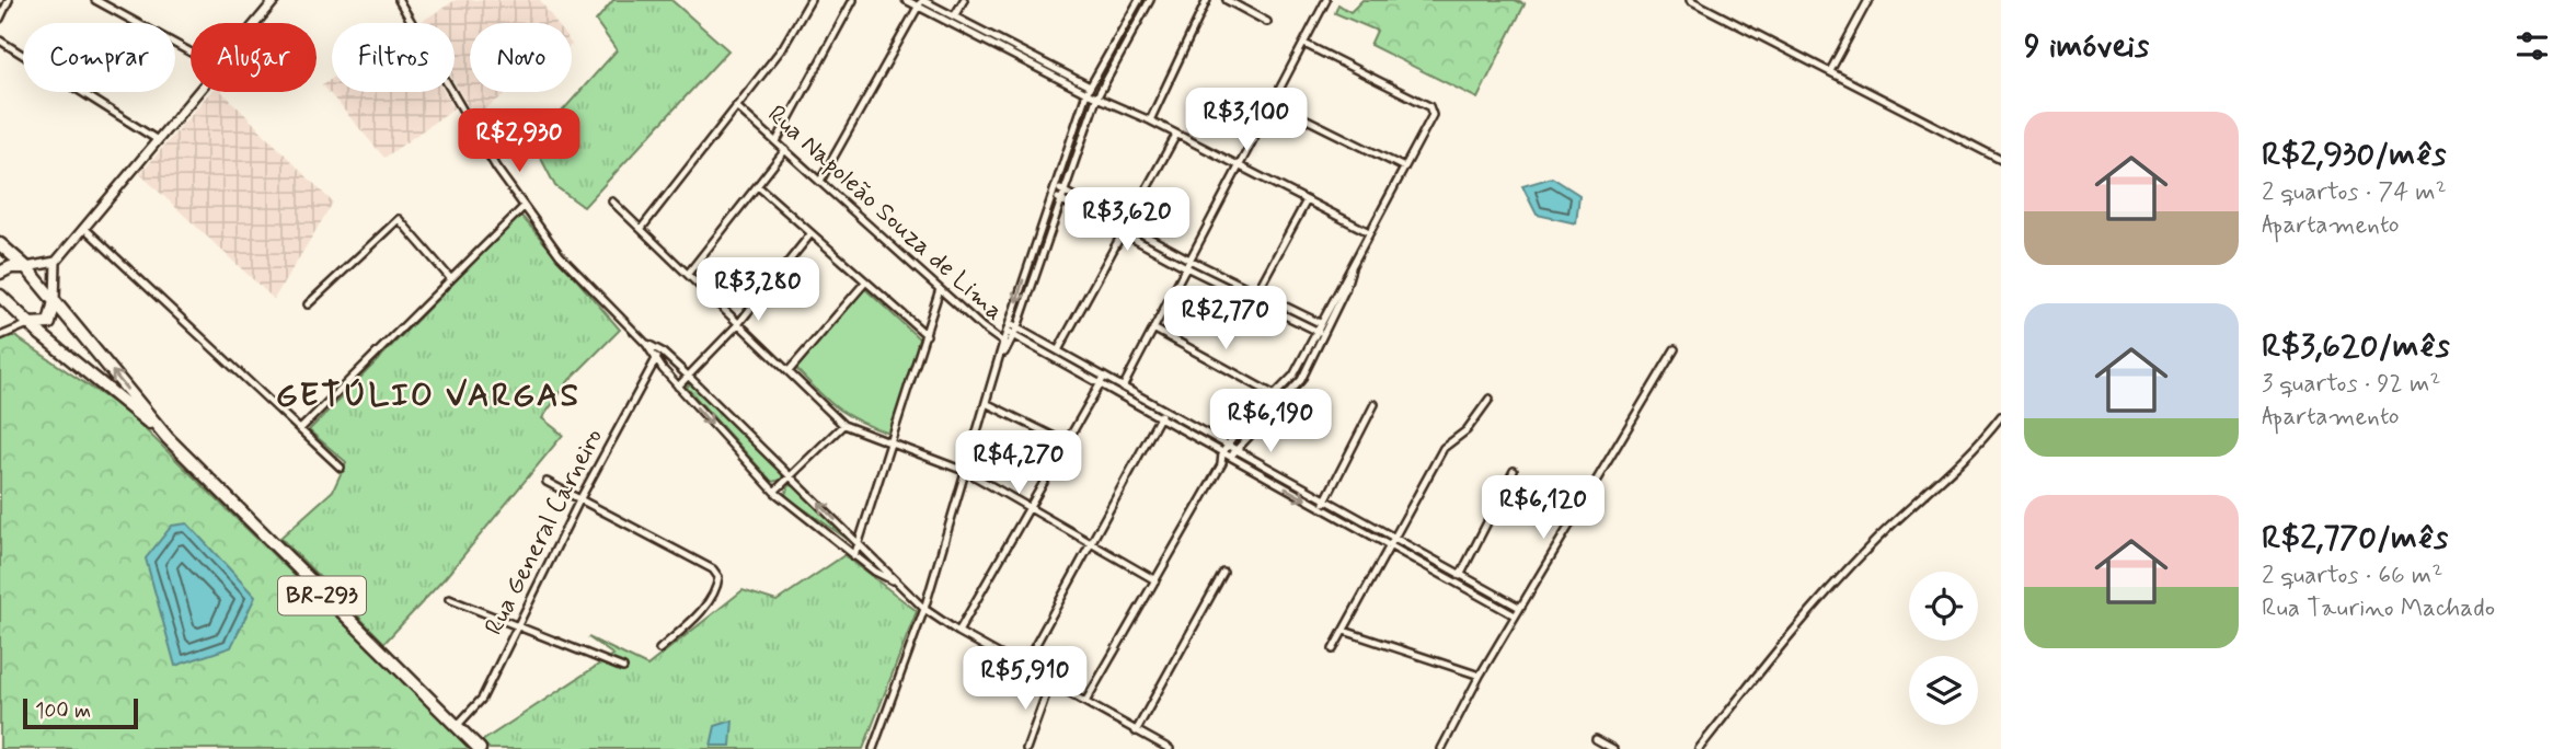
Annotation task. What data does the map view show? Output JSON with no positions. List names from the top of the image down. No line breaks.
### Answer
{"streets":{"highway":["BR-293"],"street":["Rua Napoleão Souza de Lima","Rua General Carneiro"]},"crossings":[["Rua General Carneiro","BR-293"]],"districts":["GETÚLIO VARGAS"],"scale_bar":"100 m","page":{"heading":"9 imóveis","chip":["Comprar","Alugar","Filtros","Novo"],"price":["R$3,100","R$2,930","R$3,620","R$3,280","R$2,770","R$6,190","R$4,270","R$6,120","R$5,910"],"list":[{"name":"R$2,930/mês","note":"2 quartos · 74 m² · Apartamento"},{"name":"R$3,620/mês","note":"3 quartos · 92 m² · Apartamento"},{"name":"R$2,770/mês","note":"2 quartos · 66 m² · Rua Taurino Machado"}],"scale":"100 m"}}
